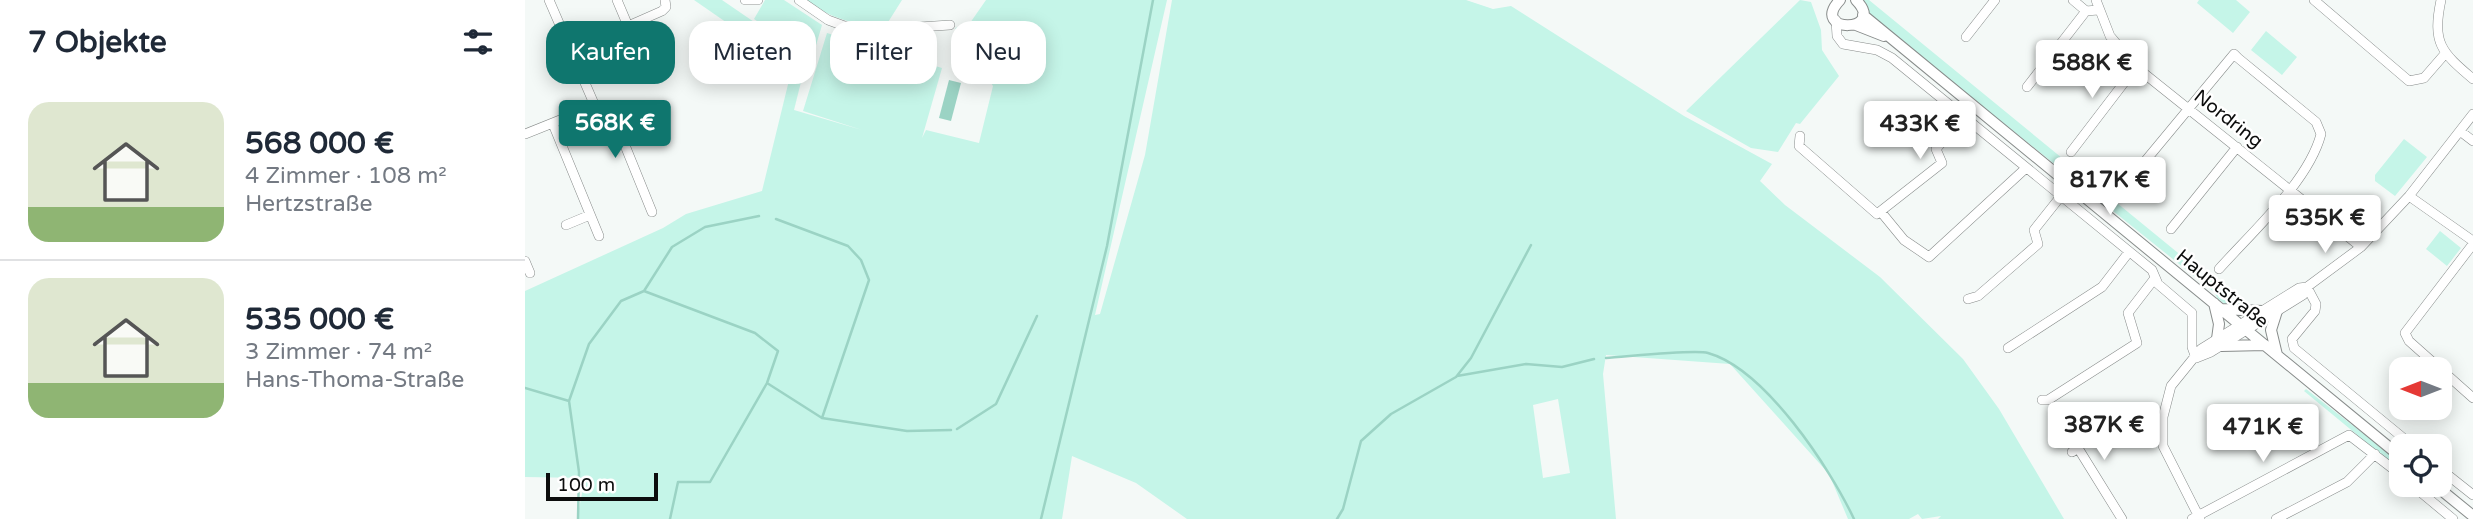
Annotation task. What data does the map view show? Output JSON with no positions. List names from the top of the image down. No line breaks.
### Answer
{"streets":{"street":["Nordring","Hauptstraße"]},"scale_bar":"100 m","north":"left","page":{"heading":"7 Objekte","chip":["Kaufen","Mieten","Filter","Neu"],"price":["588K €","568K €","433K €","817K €","535K €","387K €","471K €"],"list":[{"name":"568 000 €","note":"4 Zimmer · 108 m² · Hertzstraße"},{"name":"535 000 €","note":"3 Zimmer · 74 m² · Hans-Thoma-Straße"}],"scale":"100 m"}}
